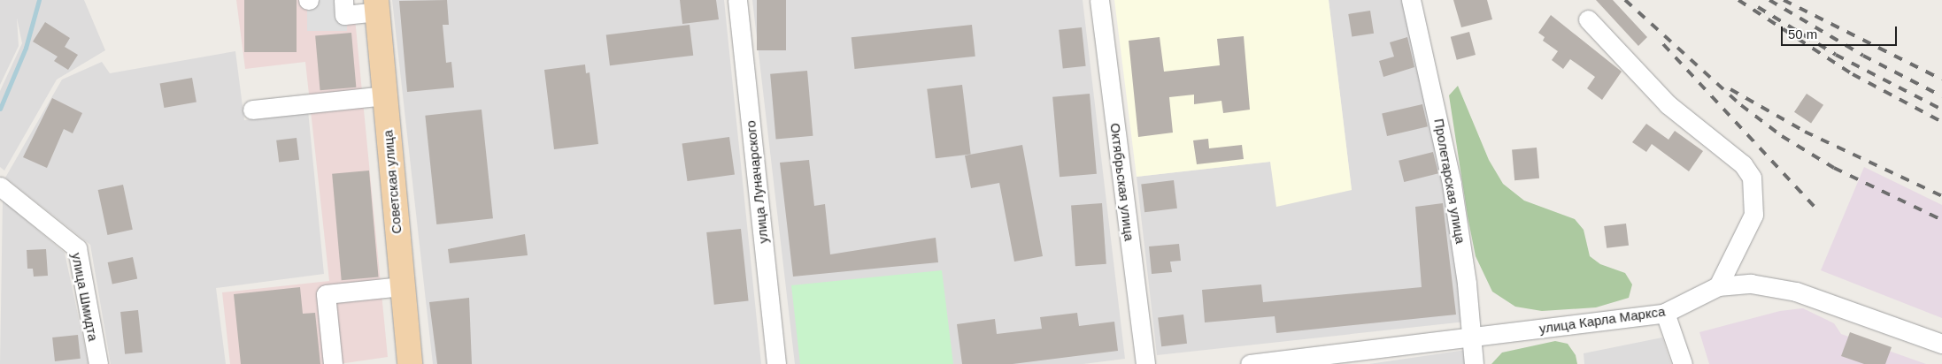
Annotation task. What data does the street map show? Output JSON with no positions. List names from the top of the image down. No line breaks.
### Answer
{"streets":{"main road":["Советская улица"],"street":["Пролетарская улица","улица Луначарского","Октябрьская улица","улица Шмидта","улица Карла Маркса"]},"crossings":[["Пролетарская улица","улица Карла Маркса"]],"scale_bar":"50 m"}
